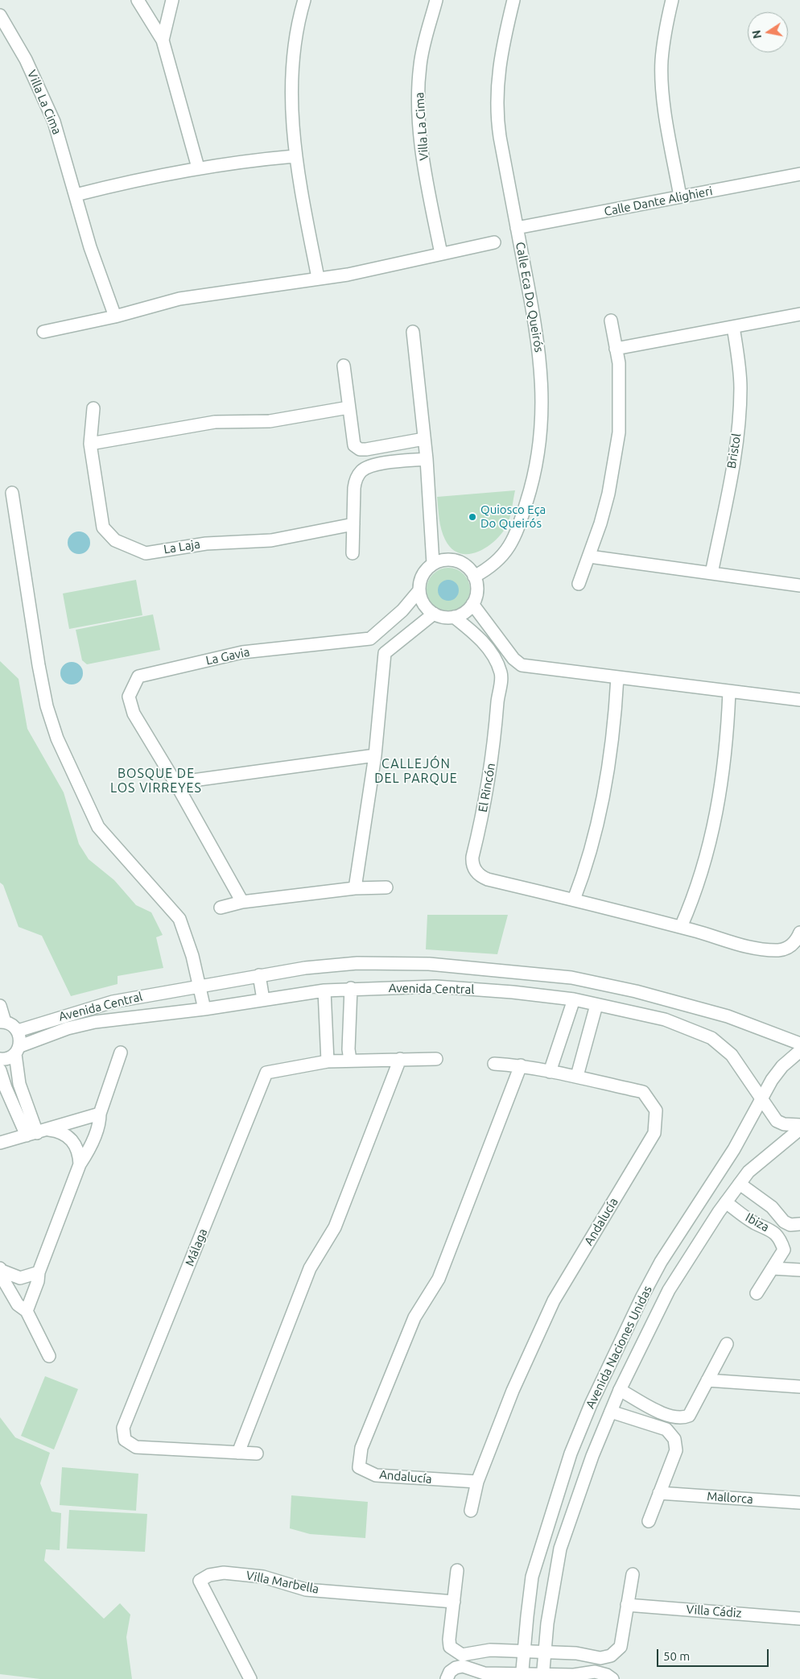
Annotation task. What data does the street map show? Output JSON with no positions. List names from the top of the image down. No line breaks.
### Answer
{"streets":{"street":["Villa La Cima","Calle Dante Alighieri","Calle Eca Do Queirós","Bristol","La Laja","La Gavia","El Rincón","Avenida Central","Andalucía","Ibiza","Málaga","Avenida Naciones Unidas","Mallorca","Villa Marbella","Villa Cádiz"]},"crossings":[["Calle Dante Alighieri","Calle Eca Do Queirós"],["Calle Eca Do Queirós","La Gavia"],["Calle Eca Do Queirós","El Rincón"],["La Gavia","El Rincón"],["Avenida Central","Avenida Naciones Unidas"],["Ibiza","Avenida Naciones Unidas"]],"districts":["CALLEJÓN DEL PARQUE","BOSQUE DE LOS VIRREYES"],"places":["Quiosco Eça Do Queirós"],"scale_bar":"50 m","north":"left"}
